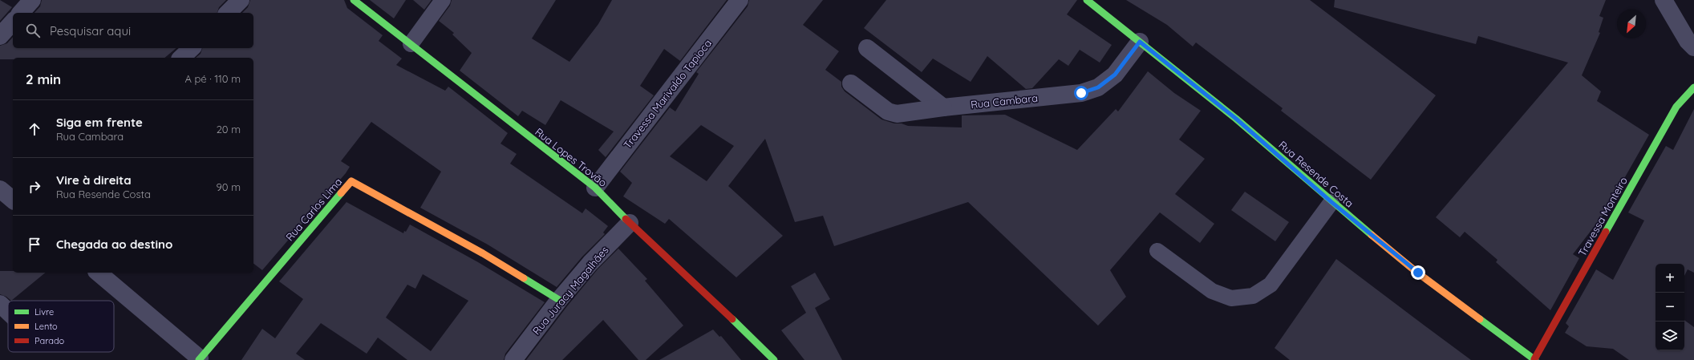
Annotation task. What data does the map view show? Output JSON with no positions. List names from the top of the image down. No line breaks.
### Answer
{"streets":{"street":["Travessa Marivaldo Tapioca","Rua Cambara","Rua Lopes Trovão","Rua Resende Costa","Rua Carlos Lima","Travessa Monteiro","Rua Juracy Magalhães"]},"crossings":[["Travessa Marivaldo Tapioca","Rua Lopes Trovão"],["Rua Cambara","Rua Resende Costa"],["Rua Lopes Trovão","Rua Juracy Magalhães"],["Rua Resende Costa","Travessa Monteiro"],["Rua Carlos Lima","Rua Juracy Magalhães"]],"legend":["Livre","Lento","Parado"],"north":"bottom left","page":{"search":"Pesquisar aqui","heading":["2 min","A pé · 110 m"],"list":[["Siga em frente","Rua Cambara","20 m"],["Vire à direita","Rua Resende Costa","90 m"],"Chegada ao destino"],"map_buttons":["+","−"]}}
